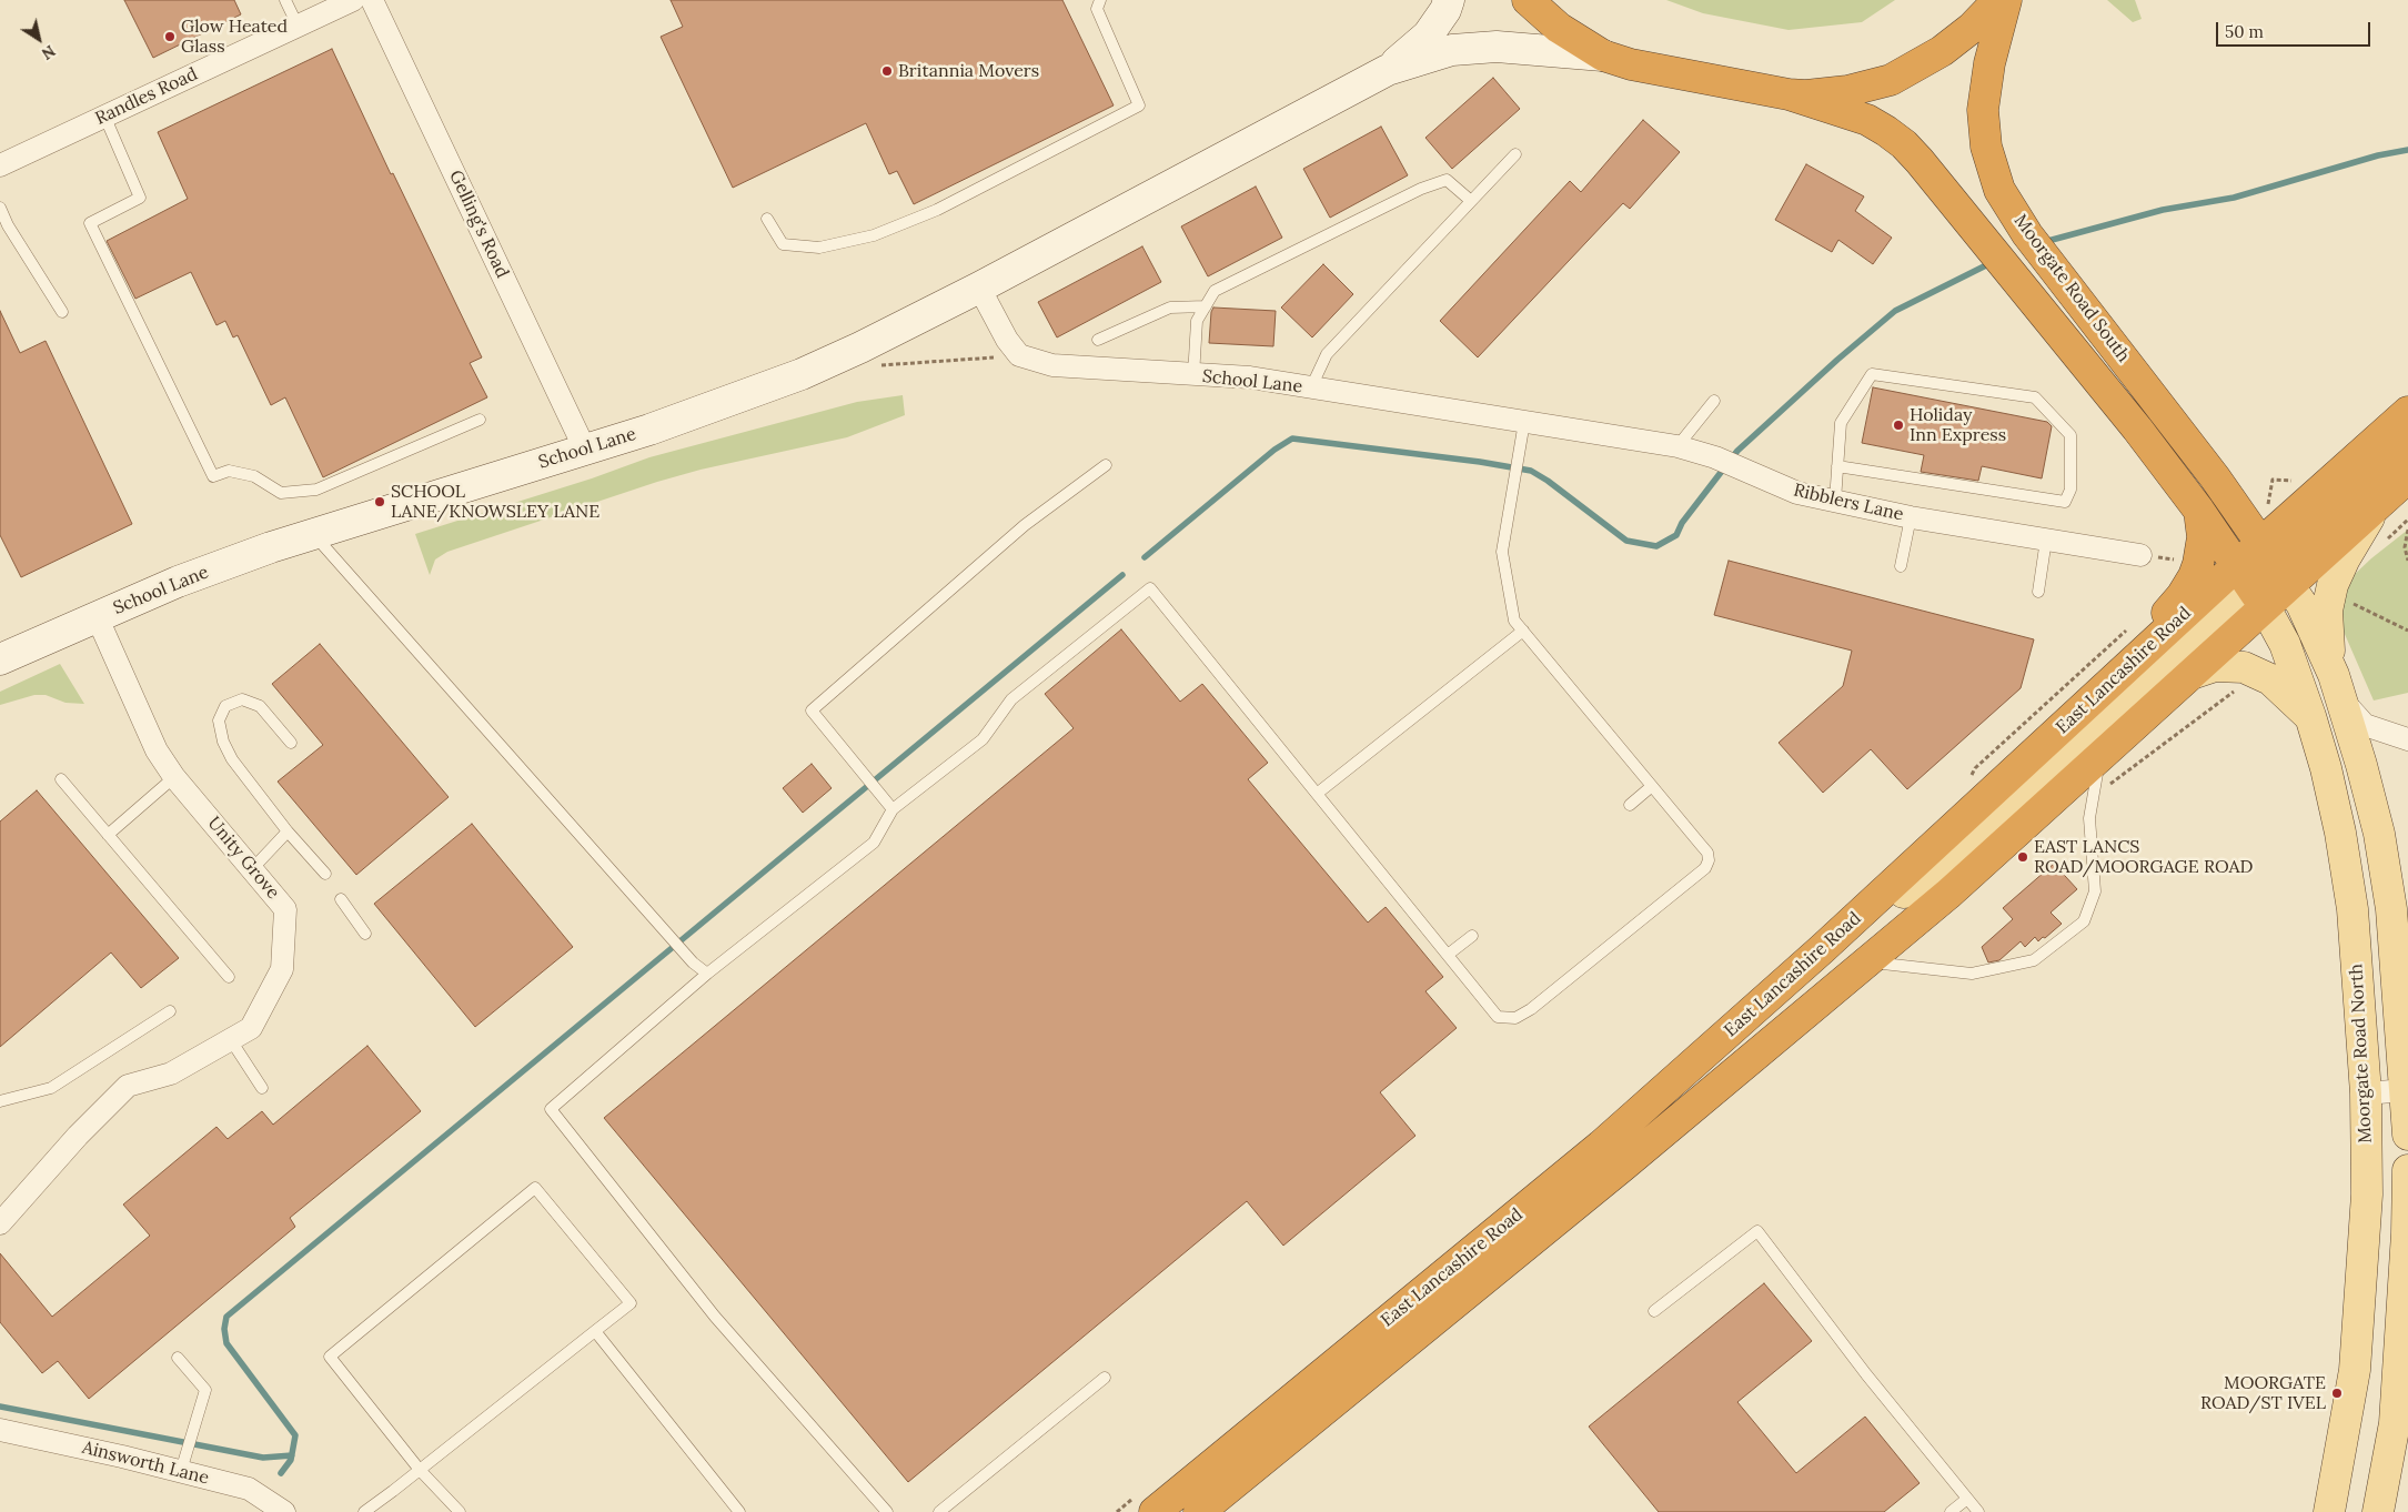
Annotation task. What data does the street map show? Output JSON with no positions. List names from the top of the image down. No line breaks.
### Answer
{"streets":{"highway":["Moorgate Road South","East Lancashire Road"],"main road":["School Lane","Moorgate Road North"],"street":["Randles Road","Gelling's Road","Ribblers Lane","Unity Grove","Ainsworth Lane"]},"crossings":[["Gelling's Road","School Lane"],["Moorgate Road South","East Lancashire Road"],["Moorgate Road South","Moorgate Road North"],["School Lane","Ribblers Lane"],["School Lane","Unity Grove"],["East Lancashire Road","Moorgate Road North"]],"places":["Glow Heated Glass","Britannia Movers","Holiday Inn Express","SCHOOL LANE/KNOWSLEY LANE","EAST LANCS ROAD/MOORGAGE ROAD","MOORGATE ROAD/ST IVEL"],"scale_bar":"50 m","north":"bottom right"}
